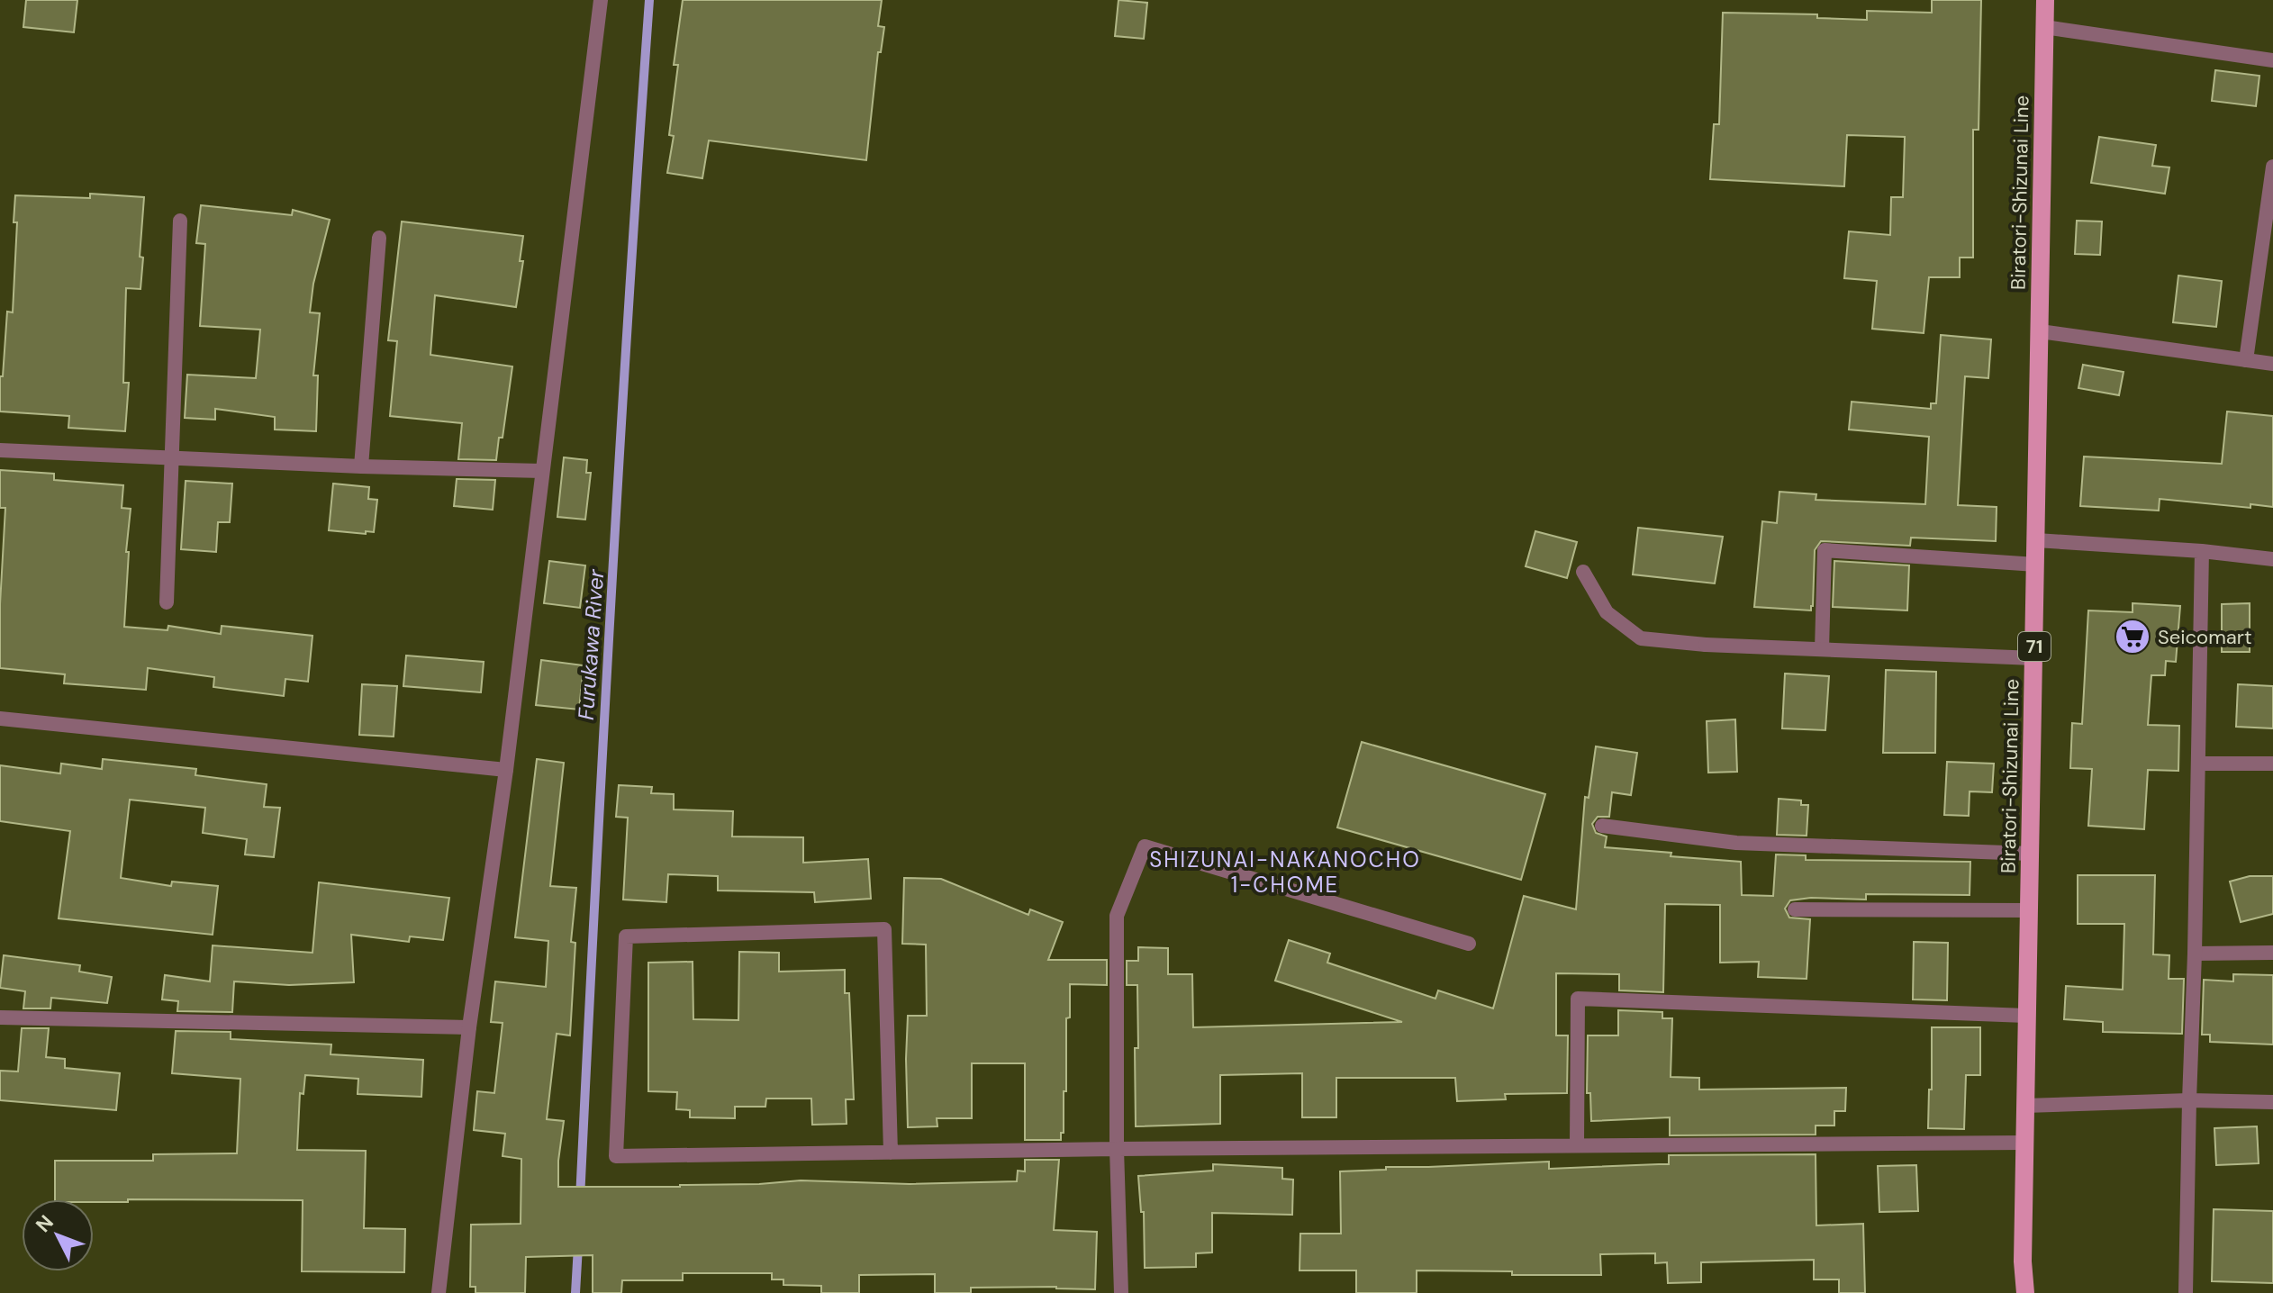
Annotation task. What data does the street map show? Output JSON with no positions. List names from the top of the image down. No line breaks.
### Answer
{"streets":{"main road":["Biratori-Shizunai Line","71"]},"districts":["SHIZUNAI-NAKANOCHO 1-CHOME"],"water":["Furukawa River"],"places":{"supermarket":["Seicomart"]},"north":"top left"}
